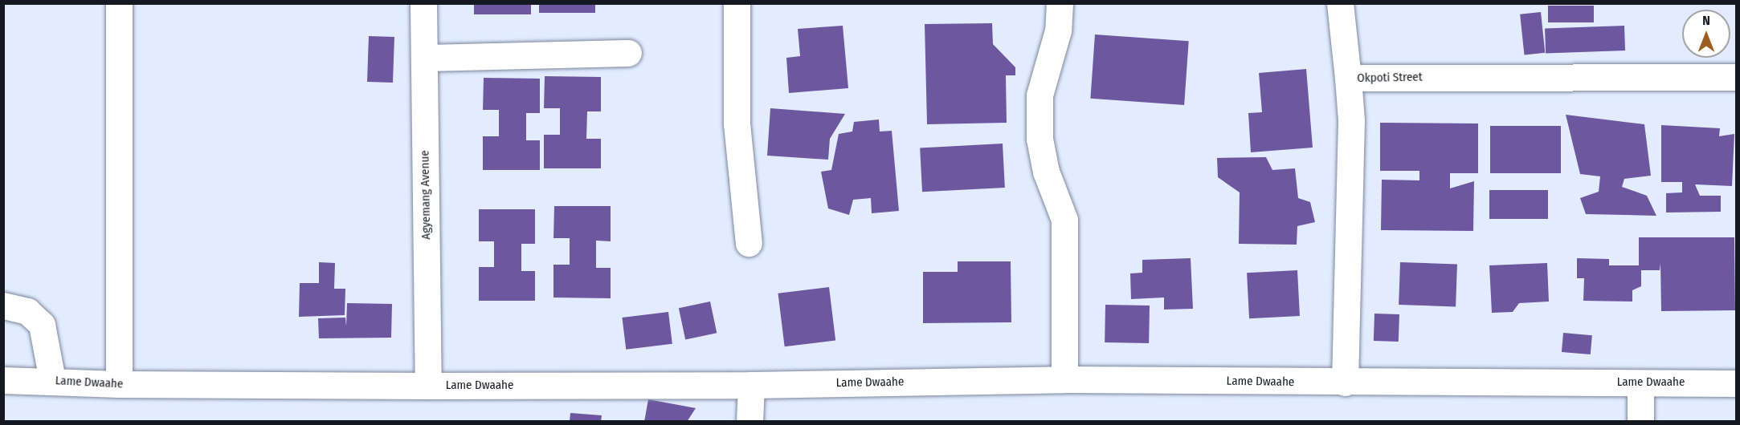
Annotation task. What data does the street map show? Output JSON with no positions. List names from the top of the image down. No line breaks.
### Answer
{"streets":{"street":["Okpoti Street","Agyemang Avenue","Lame Dwaahe"]},"crossings":[["Okpoti Street","Lame Dwaahe"],["Agyemang Avenue","Lame Dwaahe"]],"north":"top"}
